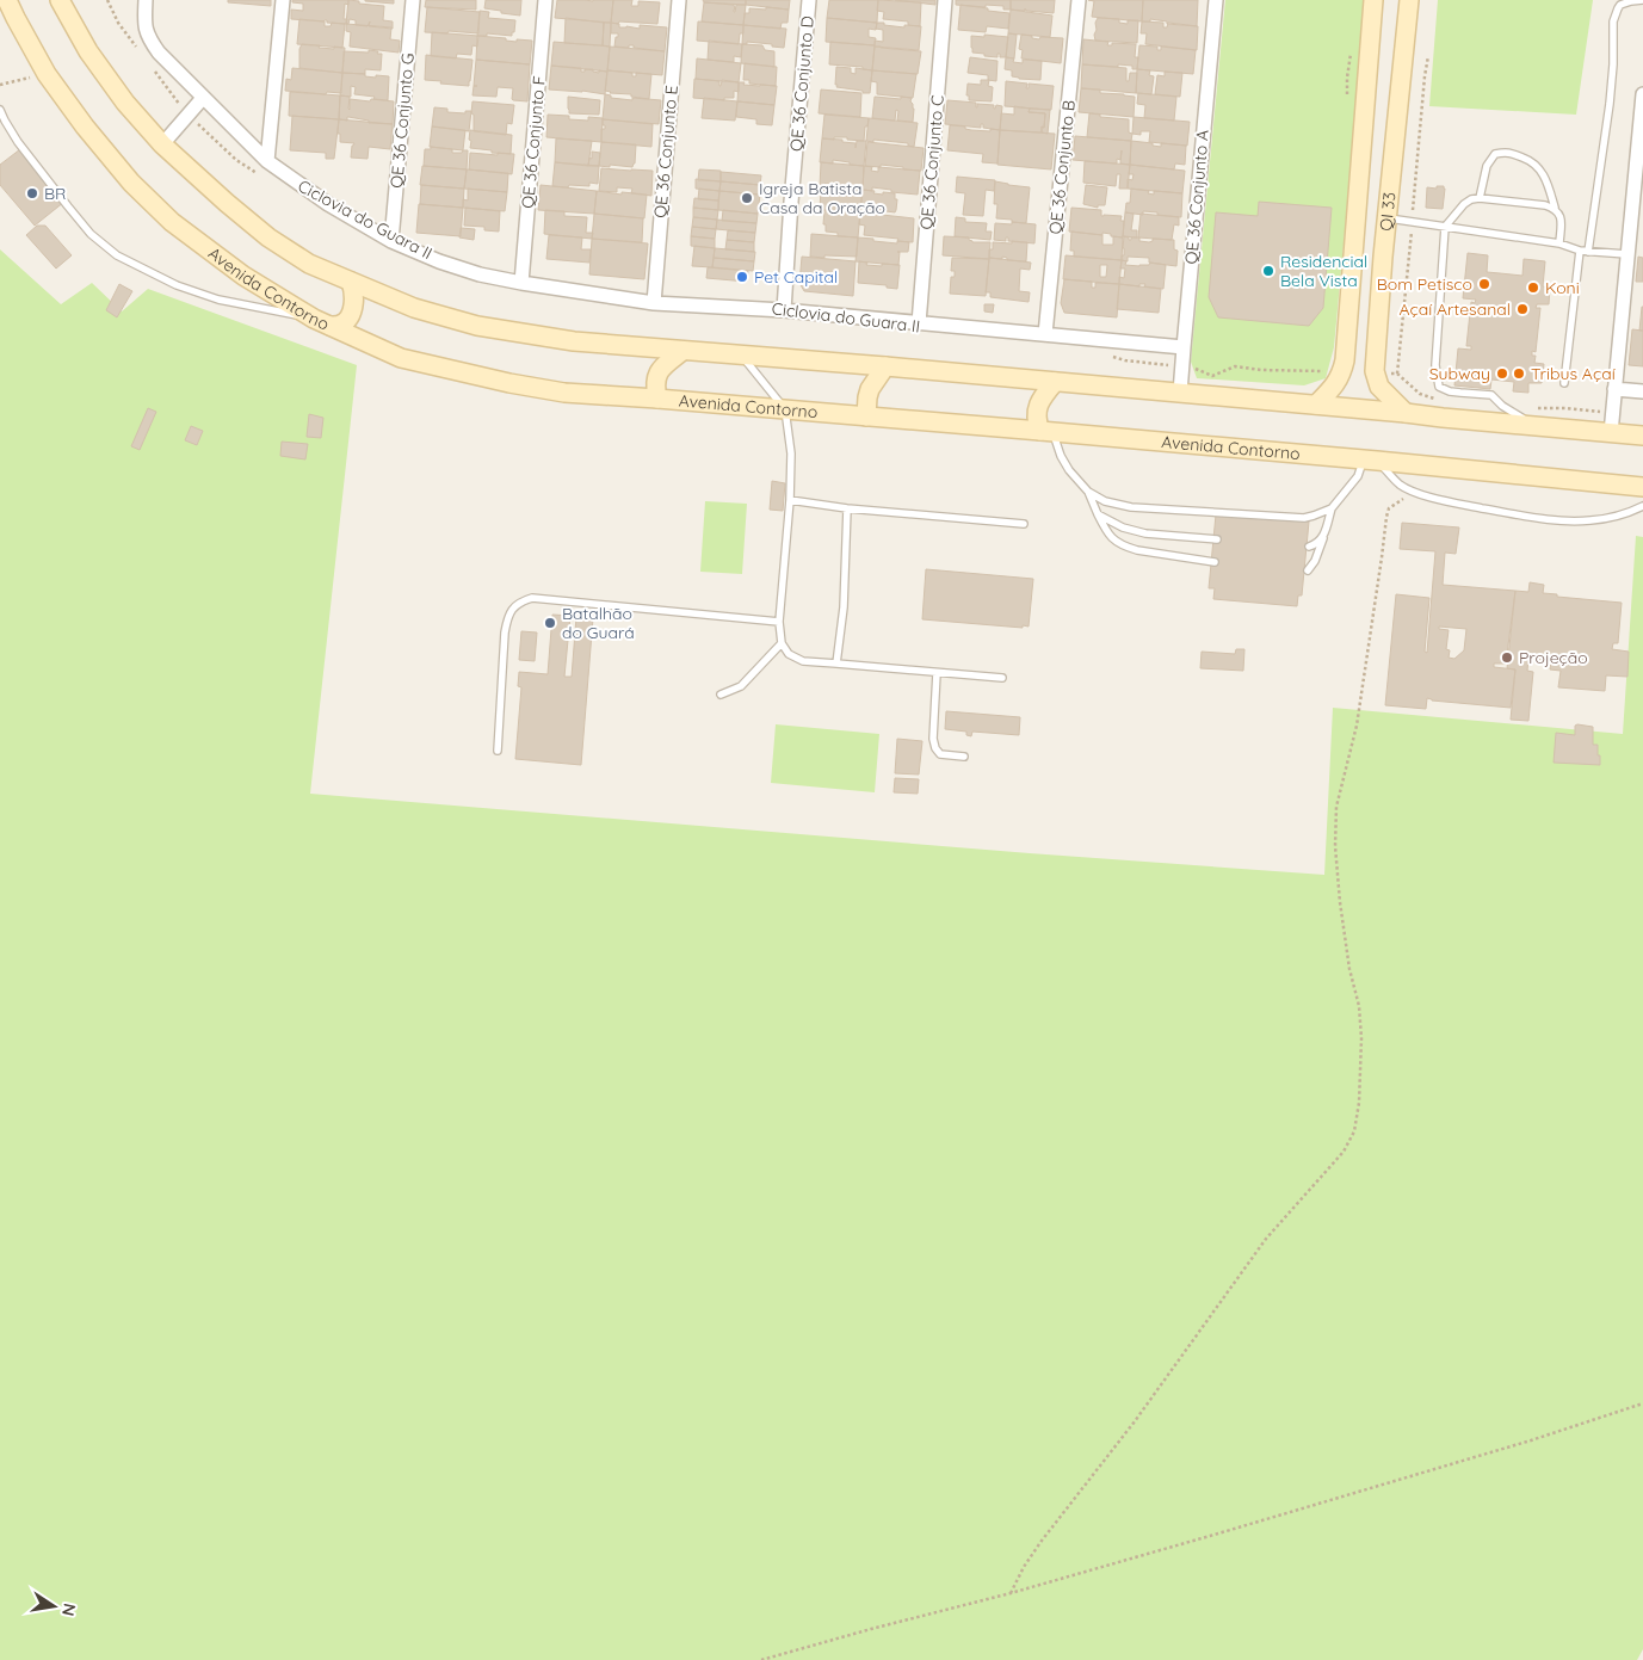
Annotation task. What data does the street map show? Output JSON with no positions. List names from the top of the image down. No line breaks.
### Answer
{"streets":{"main road":["QI 33","Avenida Contorno"],"street":["QE 36 Conjunto D","QE 36 Conjunto G","QE 36 Conjunto F","QE 36 Conjunto E","QE 36 Conjunto C","QE 36 Conjunto B","QE 36 Conjunto A"]},"places":["BR","Igreja Batista Casa da Oração","Residencial Bela Vista","Pet Capital","Bom Petisco","Koni","Açaí Artesanal","Subway","Tribus Açaí","Batalhão do Guará","Projeção"],"north":"right"}
